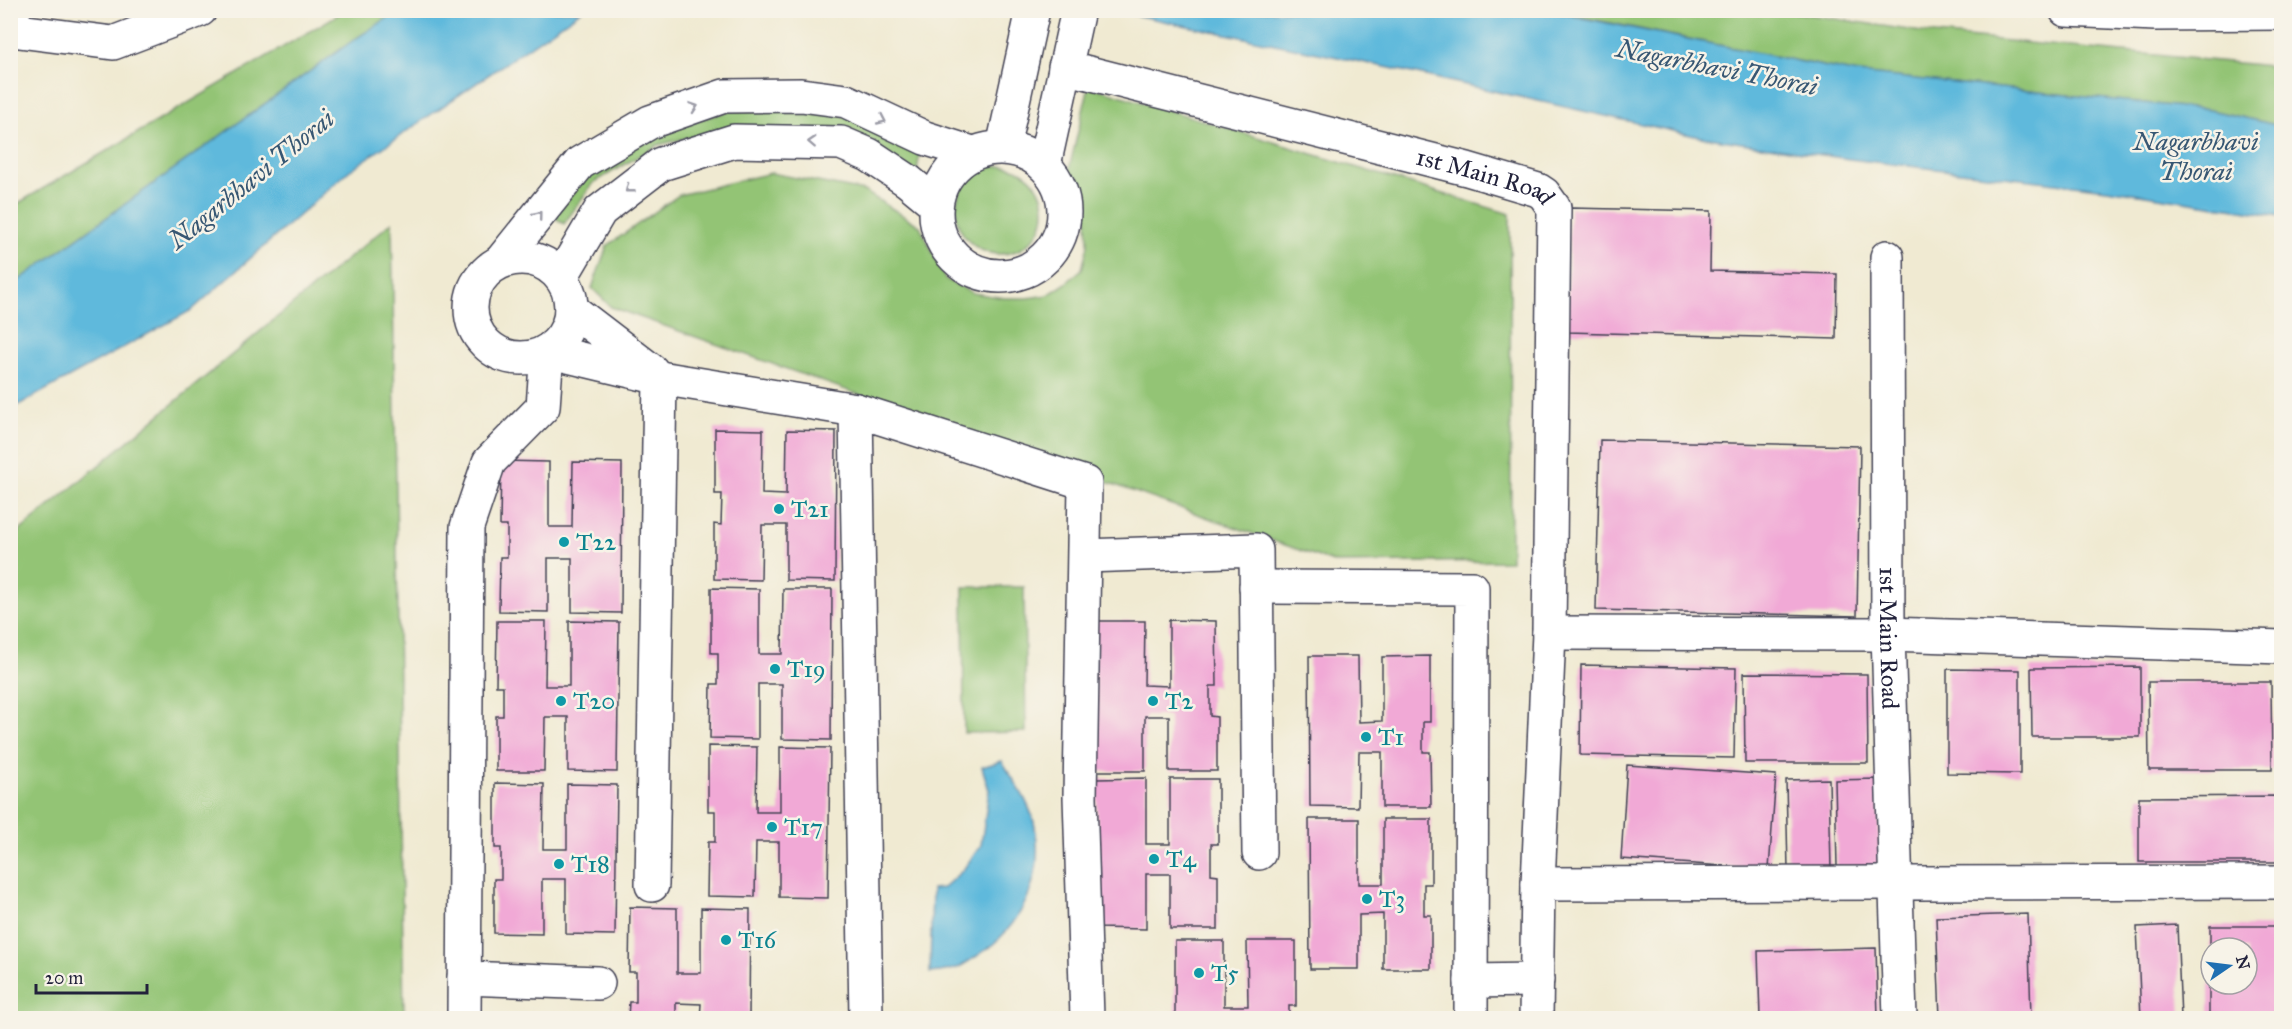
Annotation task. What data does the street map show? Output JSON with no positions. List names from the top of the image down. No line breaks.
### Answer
{"streets":{"street":["1st Main Road"]},"water":["Nagarbhavi Thorai"],"places":["T21","T22","T19","T20","T2","T1","T17","T4","T18","T3","T16","T5"],"scale_bar":"20 m","north":"right"}
